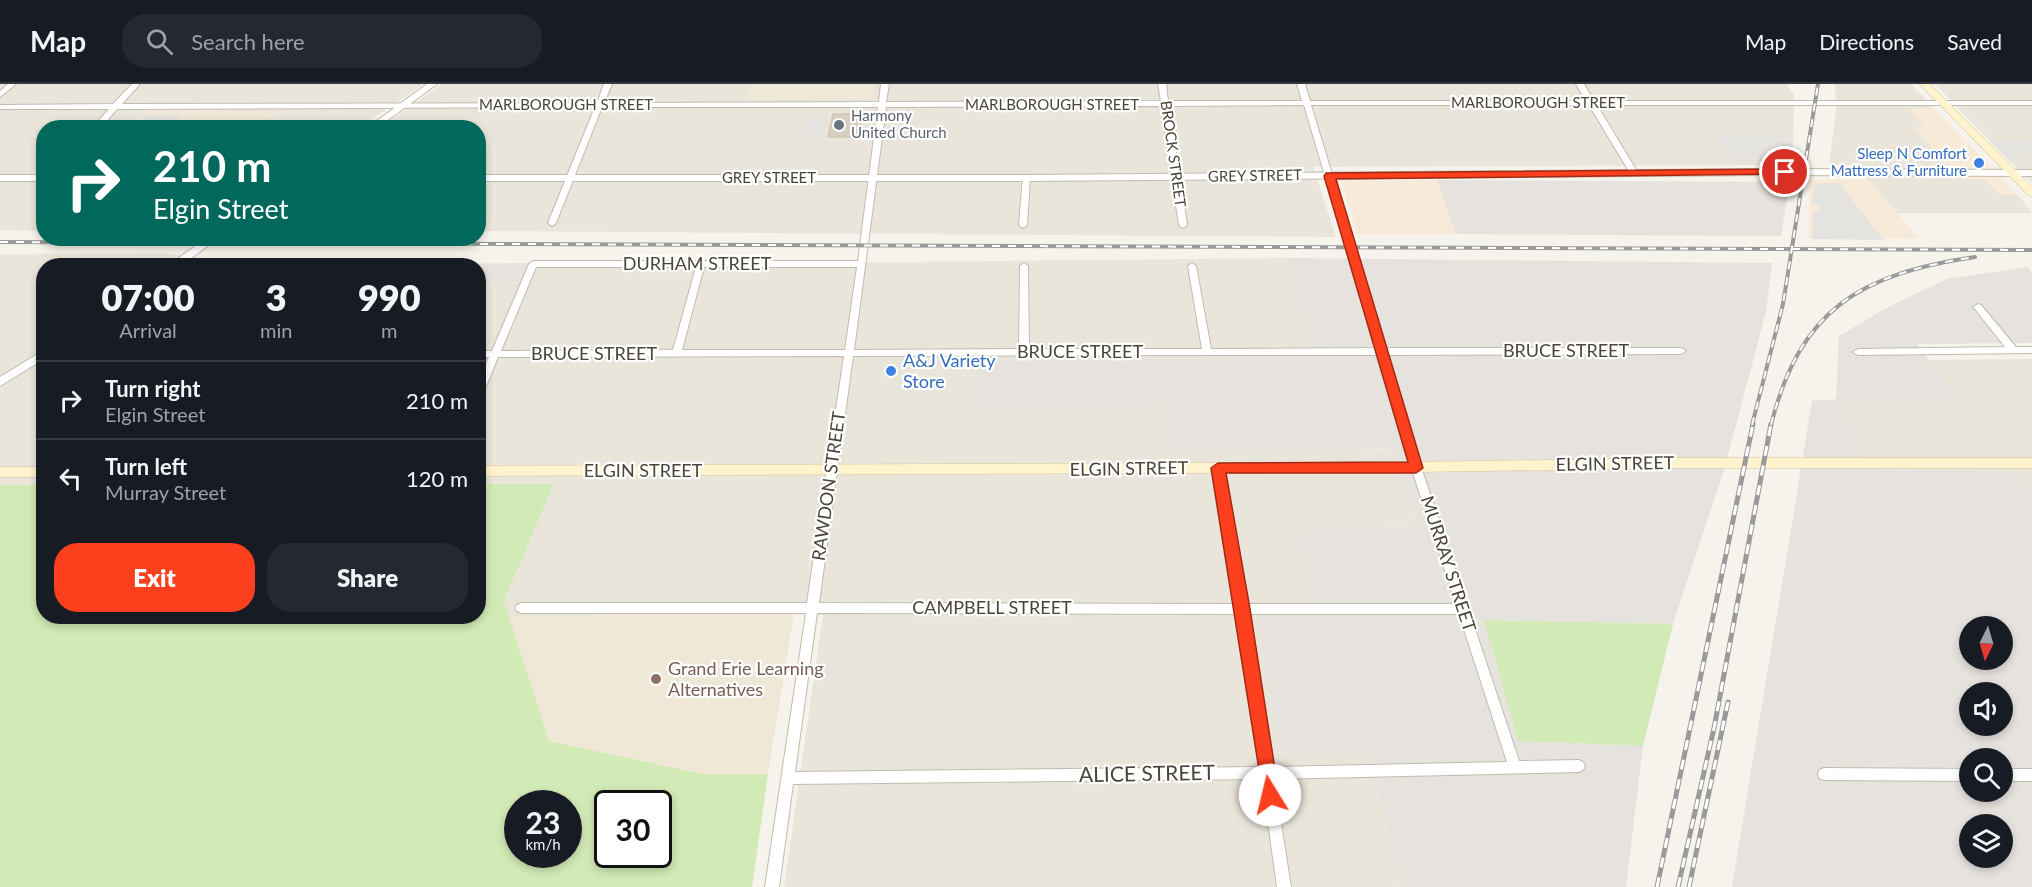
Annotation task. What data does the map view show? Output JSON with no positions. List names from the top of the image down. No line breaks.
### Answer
{"streets":{"main road":["ELGIN STREET"],"street":["MARLBOROUGH STREET","BROCK STREET","GREY STREET","DURHAM STREET","BRUCE STREET","RAWDON STREET","MURRAY STREET","CAMPBELL STREET","ALICE STREET"]},"crossings":[["MARLBOROUGH STREET","BROCK STREET"],["MARLBOROUGH STREET","RAWDON STREET"],["MARLBOROUGH STREET","MURRAY STREET"],["BROCK STREET","GREY STREET"],["GREY STREET","RAWDON STREET"],["GREY STREET","MURRAY STREET"],["DURHAM STREET","BRUCE STREET"],["DURHAM STREET","RAWDON STREET"],["BRUCE STREET","RAWDON STREET"],["BRUCE STREET","MURRAY STREET"],["ELGIN STREET","RAWDON STREET"],["ELGIN STREET","MURRAY STREET"],["RAWDON STREET","CAMPBELL STREET"],["RAWDON STREET","ALICE STREET"],["MURRAY STREET","CAMPBELL STREET"],["MURRAY STREET","ALICE STREET"]],"places":["Harmony United Church","Sleep N Comfort Mattress & Furniture","A&J Variety Store","Grand Erie Learning Alternatives"],"north":"bottom","page":{"header":"Map","search":"Search here","nav":["Map","Directions","Saved"],"turn":["210 m","Elgin Street"],"eta":["07:00","Arrival","3","min","990","m"],"list":[{"name":"Turn right","note":"Elgin Street","value":"210 m"},{"name":"Turn left","note":"Murray Street","value":"120 m"}],"buttons":["Exit","Share"],"speed":"23 km/h","limit":"30"}}
